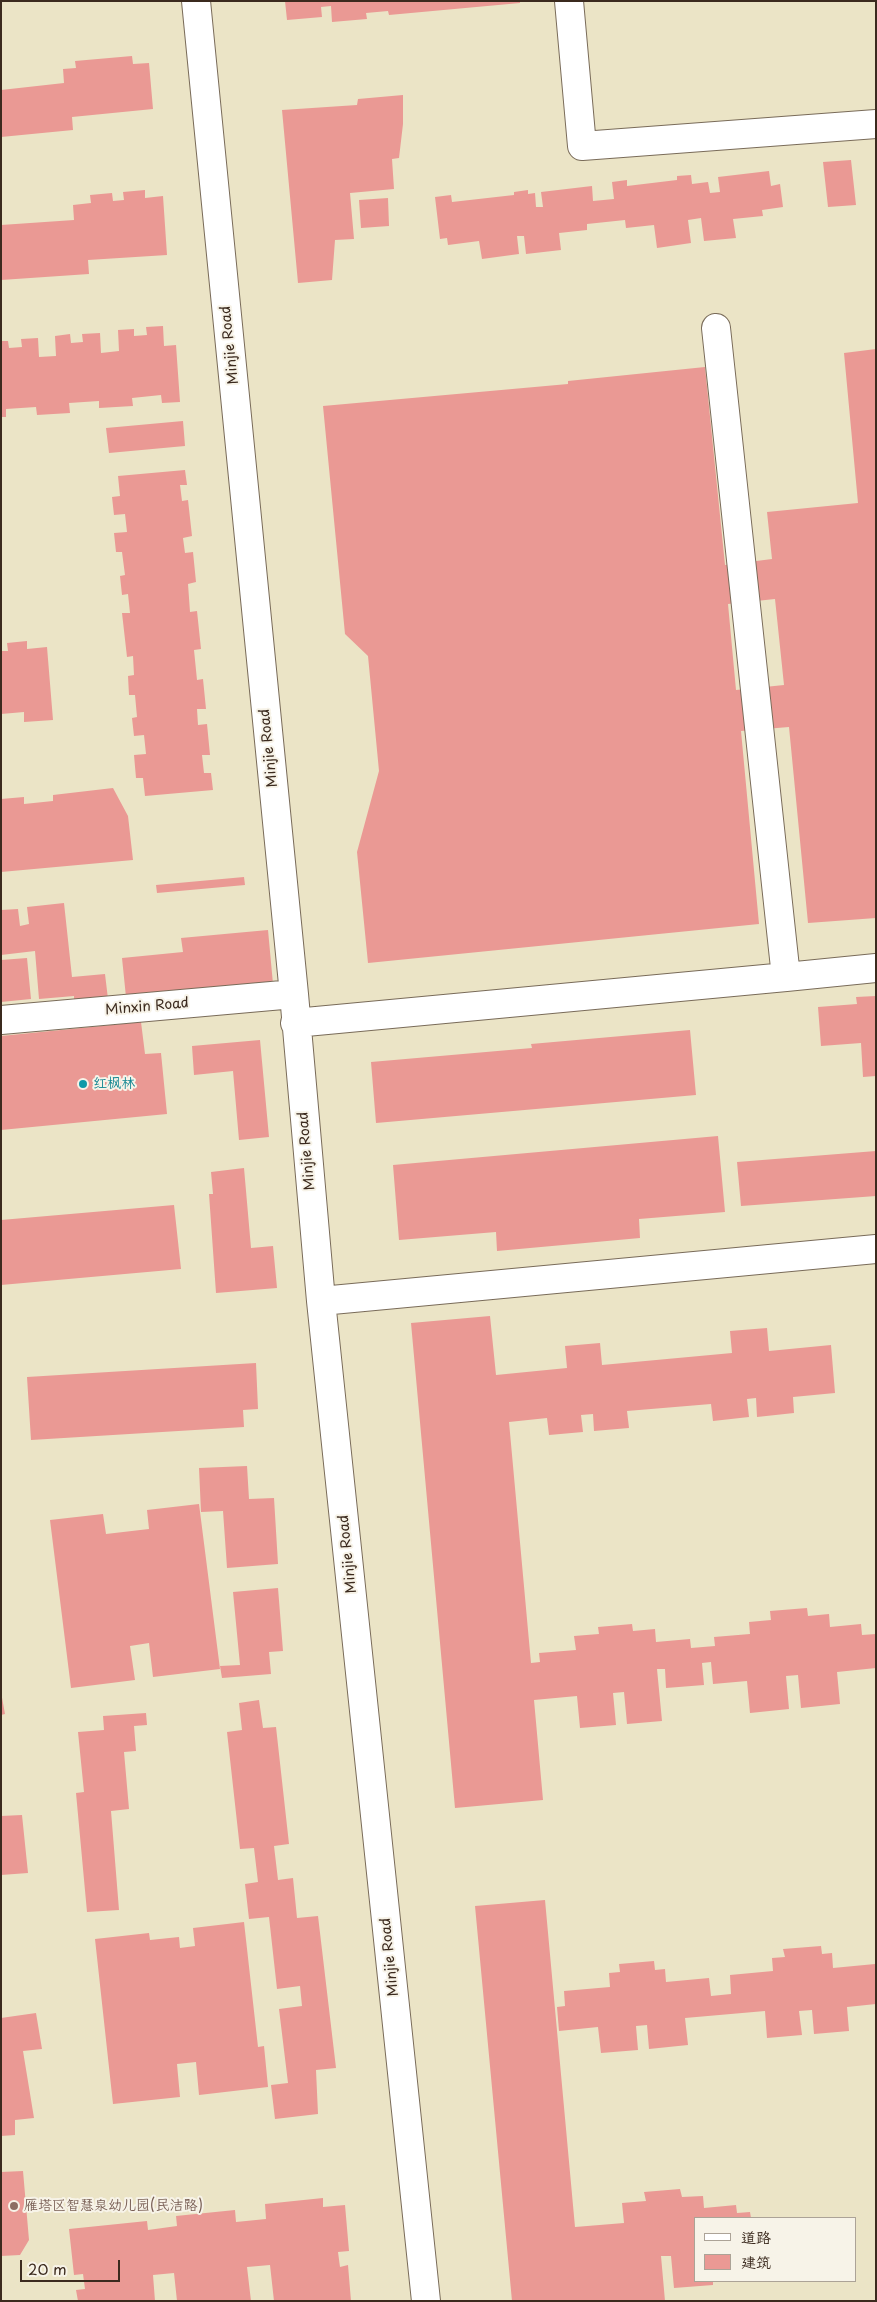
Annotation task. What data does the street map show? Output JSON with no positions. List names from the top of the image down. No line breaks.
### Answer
{"streets":{"street":["Minjie Road","Minxin Road"]},"crossings":[["Minjie Road","Minxin Road"]],"places":["红枫林","雁塔区智慧泉幼儿园(民洁路)"],"legend":["道路","建筑"],"scale_bar":"20 m"}
